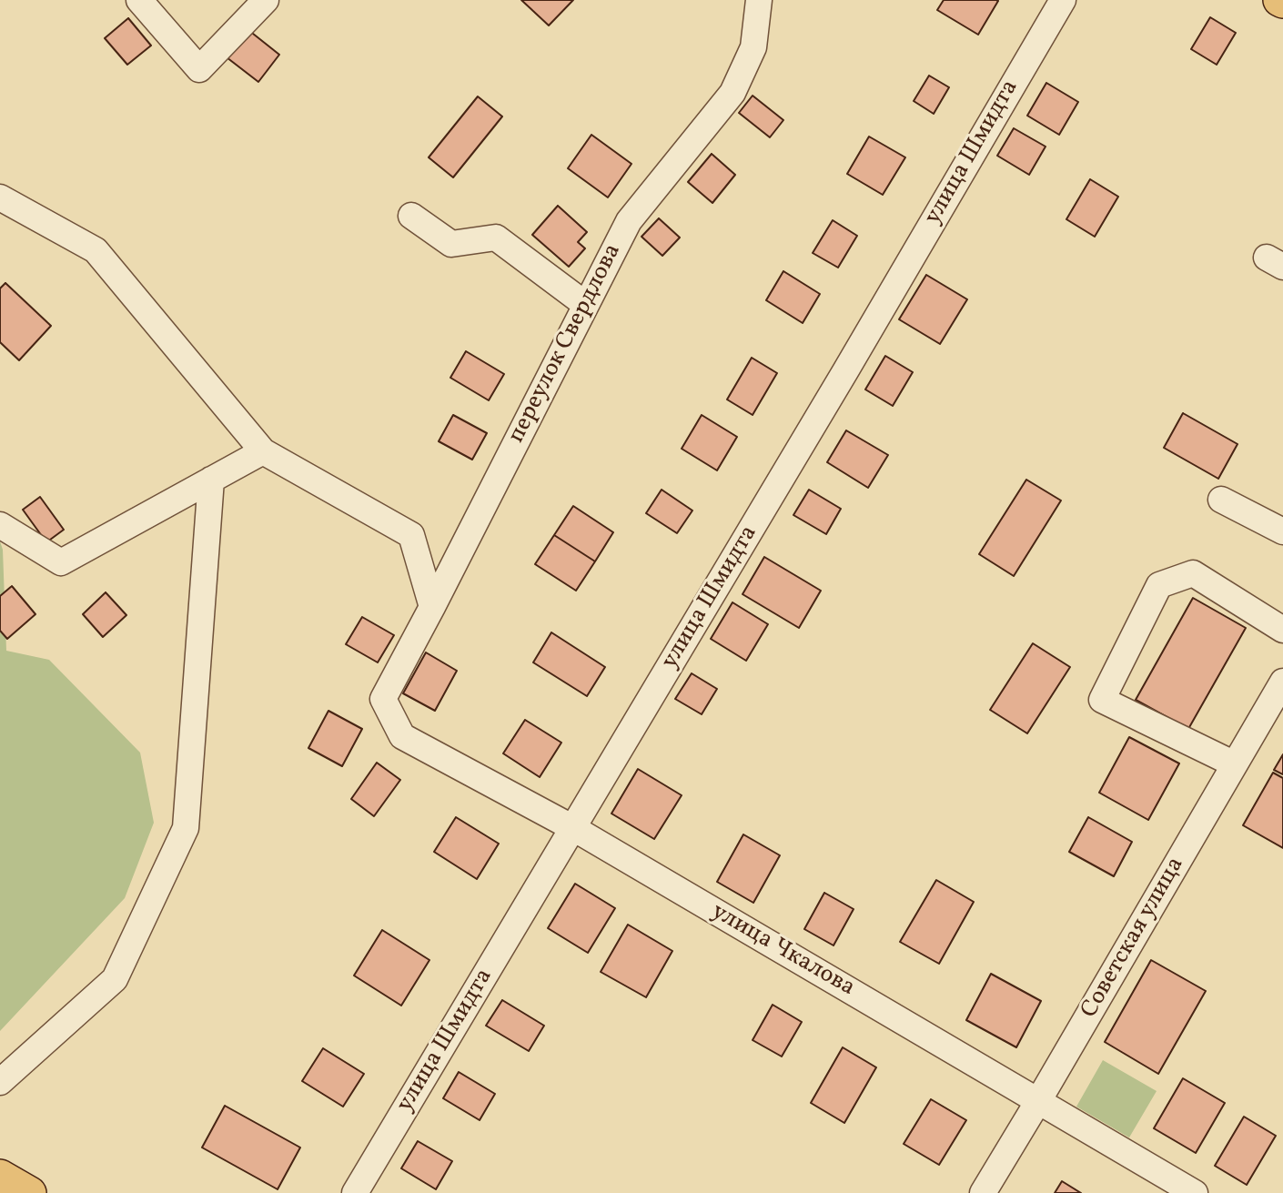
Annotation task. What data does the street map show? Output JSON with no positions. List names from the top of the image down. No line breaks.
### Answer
{"streets":{"street":["улица Шмидта","переулок Свердлова","Советская улица","улица Чкалова"]},"crossings":[["улица Шмидта","улица Чкалова"],["переулок Свердлова","улица Чкалова"],["Советская улица","улица Чкалова"]]}
